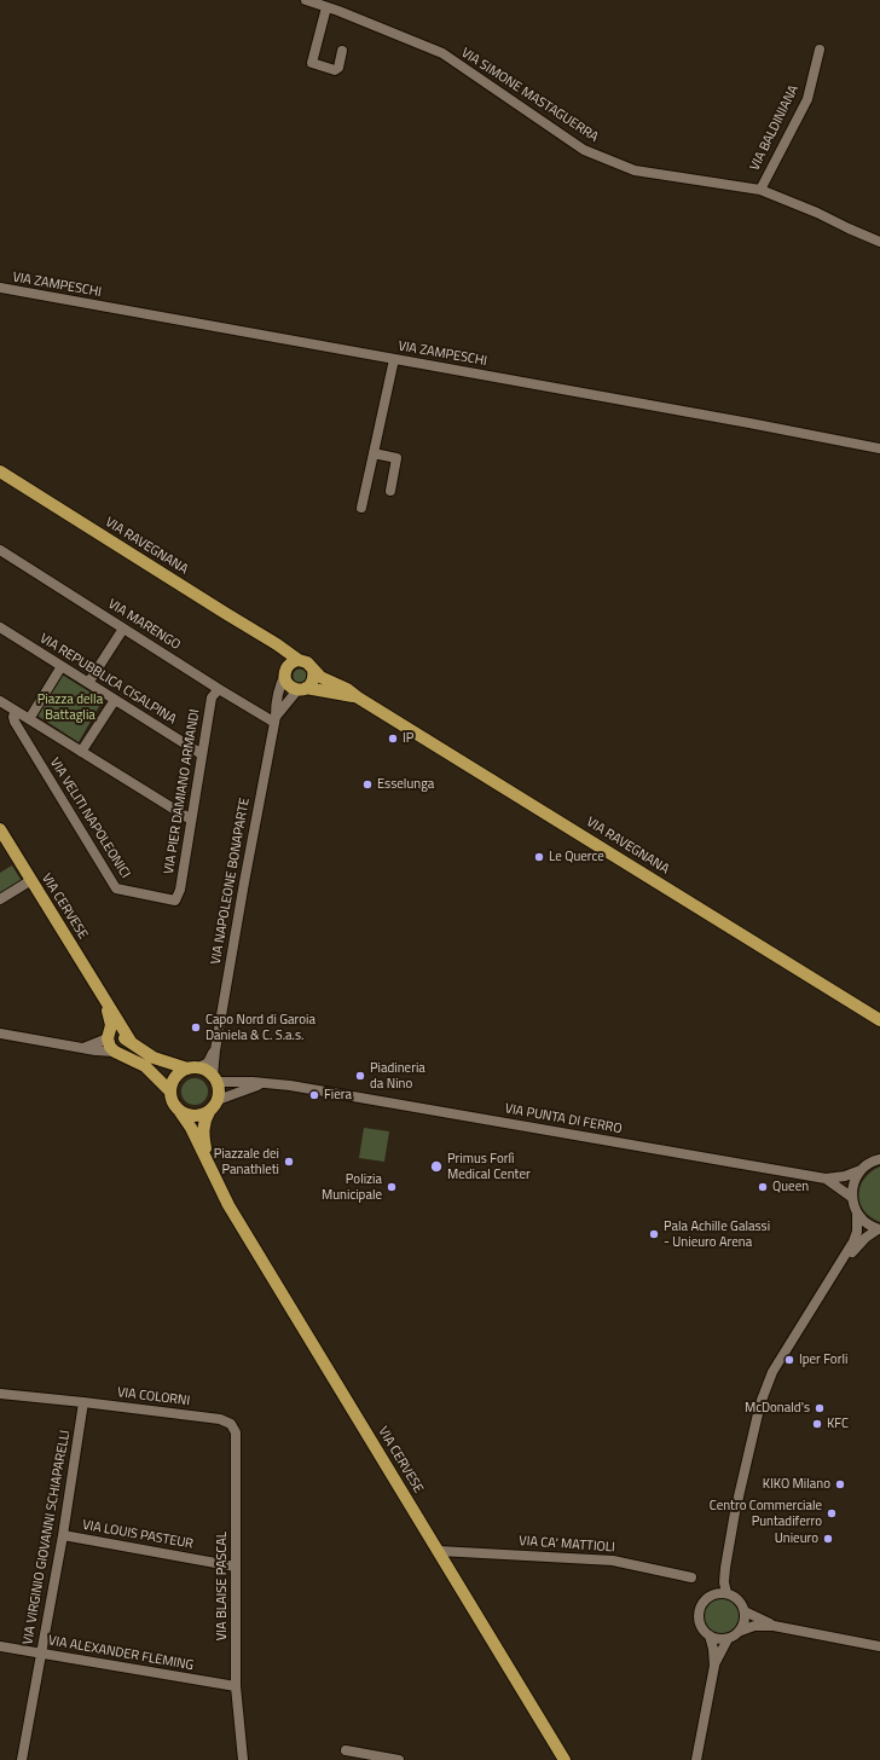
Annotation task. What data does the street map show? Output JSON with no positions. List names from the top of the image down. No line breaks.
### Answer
{"streets":{"main road":["VIA RAVEGNANA","VIA CERVESE"],"street":["VIA SIMONE MASTAGUERRA","VIA BALDINIANA","VIA ZAMPESCHI","VIA MARENGO","VIA REPUBBLICA CISALPINA","VIA PIER DAMIANO ARMANDI","VIA VELITI NAPOLEONICI","VIA NAPOLEONE BONAPARTE","VIA PUNTA DI FERRO","VIA COLORNI","VIA LOUIS PASTEUR","VIA VIRGINIO GIOVANNI SCHIAPARELLI","VIA CA' MATTIOLI","VIA BLAISE PASCAL","VIA ALEXANDER FLEMING"]},"crossings":[["VIA SIMONE MASTAGUERRA","VIA BALDINIANA"],["VIA RAVEGNANA","VIA NAPOLEONE BONAPARTE"],["VIA MARENGO","VIA PIER DAMIANO ARMANDI"],["VIA MARENGO","VIA NAPOLEONE BONAPARTE"],["VIA REPUBBLICA CISALPINA","VIA PIER DAMIANO ARMANDI"],["VIA PIER DAMIANO ARMANDI","VIA VELITI NAPOLEONICI"],["VIA NAPOLEONE BONAPARTE","VIA CERVESE"],["VIA NAPOLEONE BONAPARTE","VIA PUNTA DI FERRO"],["VIA CERVESE","VIA PUNTA DI FERRO"],["VIA CERVESE","VIA CA' MATTIOLI"],["VIA COLORNI","VIA VIRGINIO GIOVANNI SCHIAPARELLI"],["VIA COLORNI","VIA BLAISE PASCAL"],["VIA LOUIS PASTEUR","VIA VIRGINIO GIOVANNI SCHIAPARELLI"],["VIA LOUIS PASTEUR","VIA BLAISE PASCAL"],["VIA VIRGINIO GIOVANNI SCHIAPARELLI","VIA ALEXANDER FLEMING"],["VIA BLAISE PASCAL","VIA ALEXANDER FLEMING"]],"parks":["Piazza della Battaglia"],"places":["IP","Esselunga","Le Querce","Capo Nord di Garoia Daniela & C. S.a.s.","Piadineria da Nino","Fiera","Piazzale dei Panathleti","Primus Forlì Medical Center","Polizia Municipale","Queen","Pala Achille Galassi - Unieuro Arena","Iper Forli","McDonald's","KFC","KIKO Milano","Centro Commerciale Puntadiferro","Unieuro"]}
